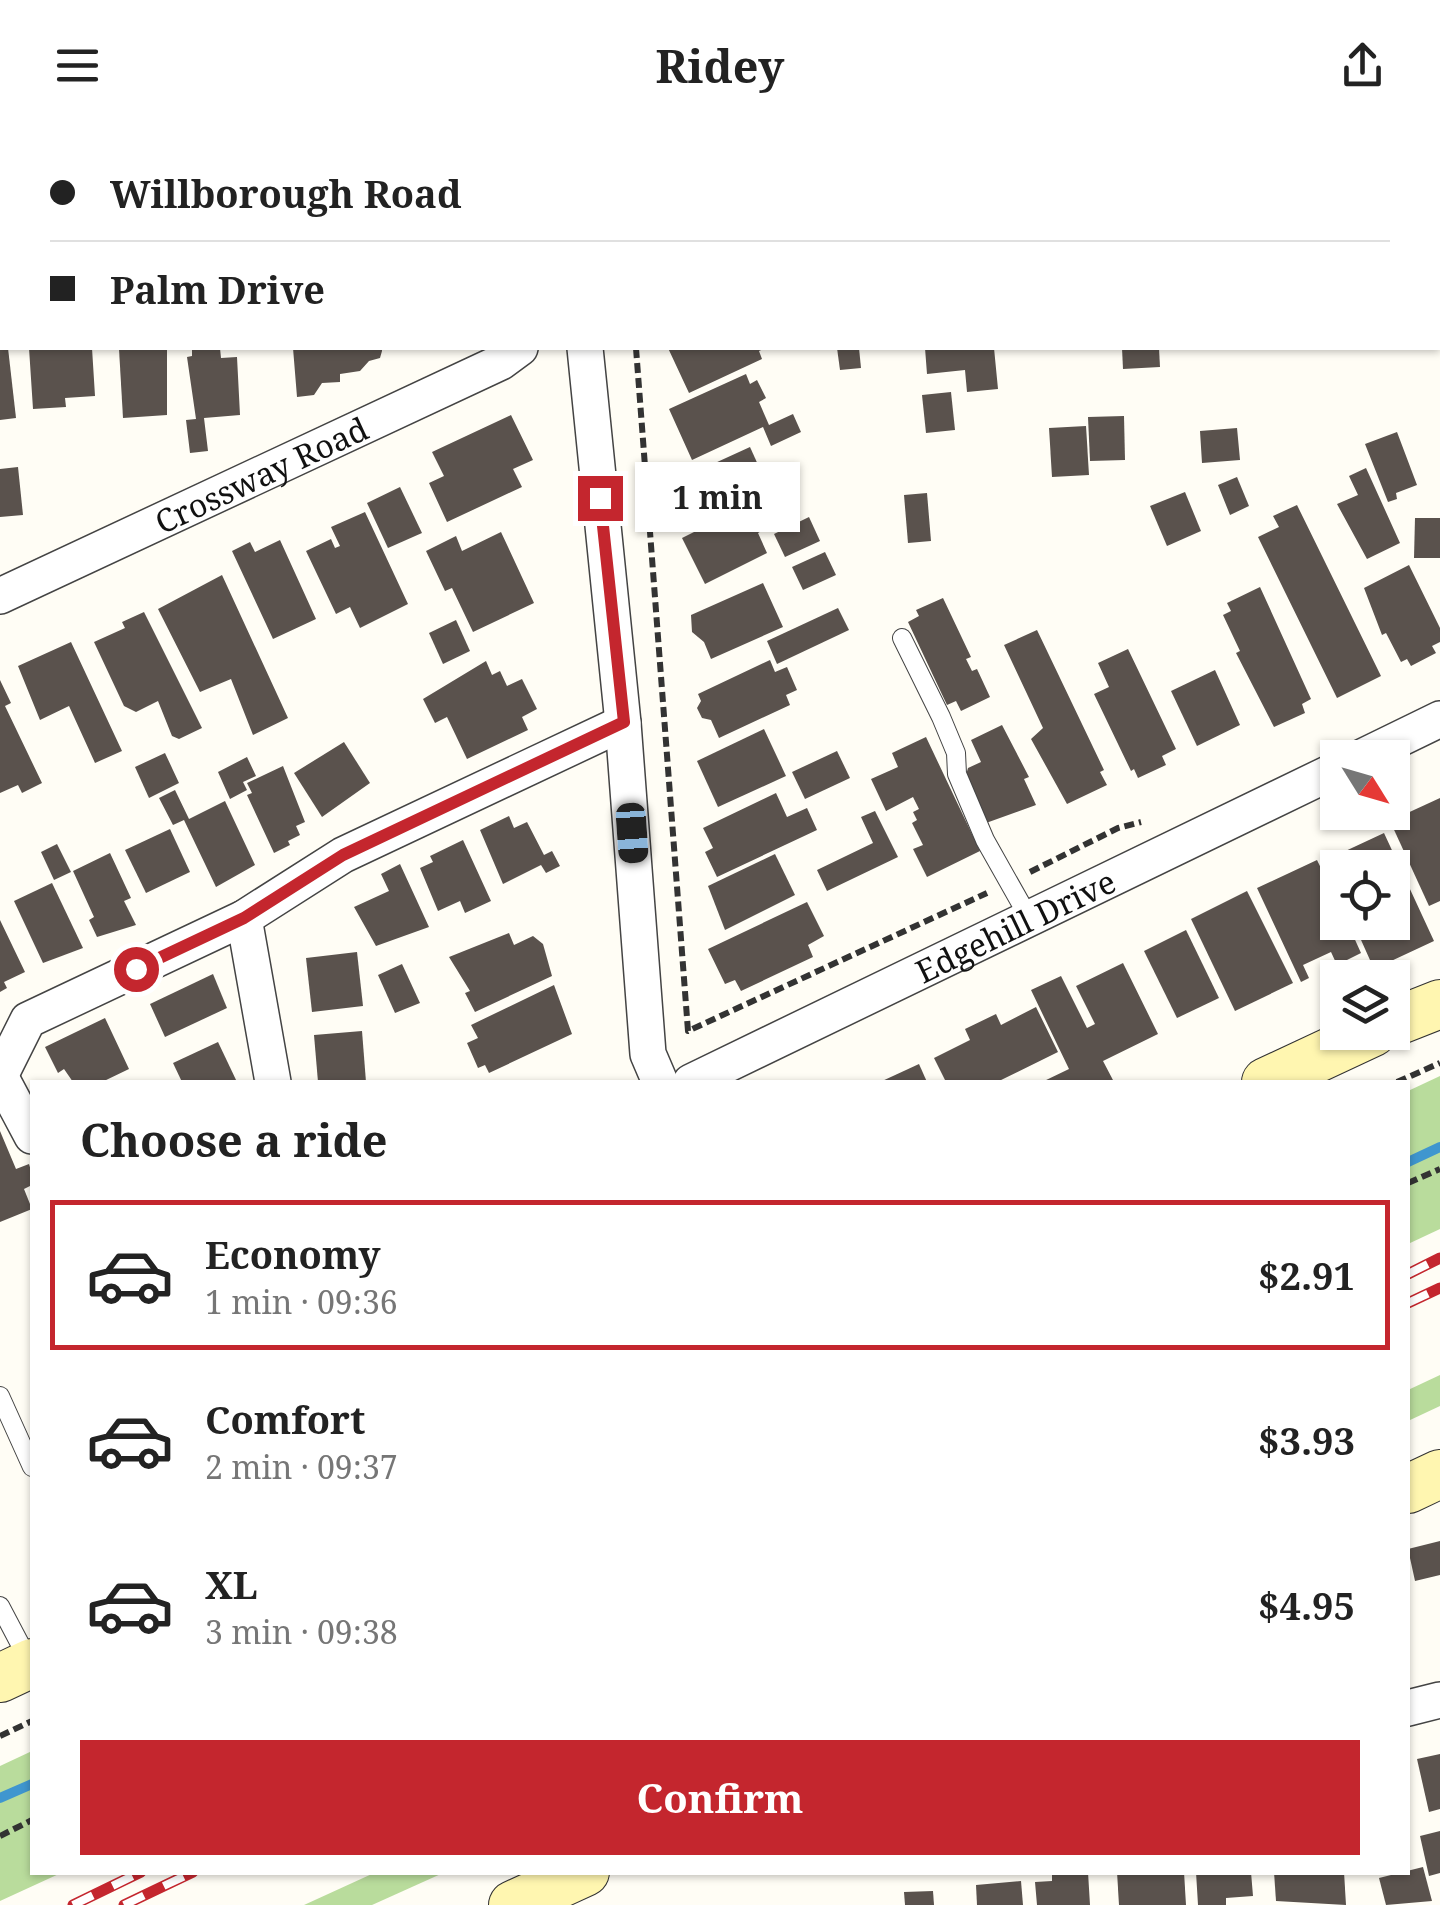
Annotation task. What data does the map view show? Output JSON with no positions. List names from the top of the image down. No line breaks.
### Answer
{"streets":{"street":["Crossway Road","Edgehill Drive"]},"north":"bottom right","page":{"header":"Ridey","banner":["Willborough Road","Palm Drive"],"bubble":"1 min","heading":"Choose a ride","list":[{"name":"Economy","note":"1 min · 09:36","value":"$2.91"},{"name":"Comfort","note":"2 min · 09:37","value":"$3.93"},{"name":"XL","note":"3 min · 09:38","value":"$4.95"}],"buttons":"Confirm"}}
